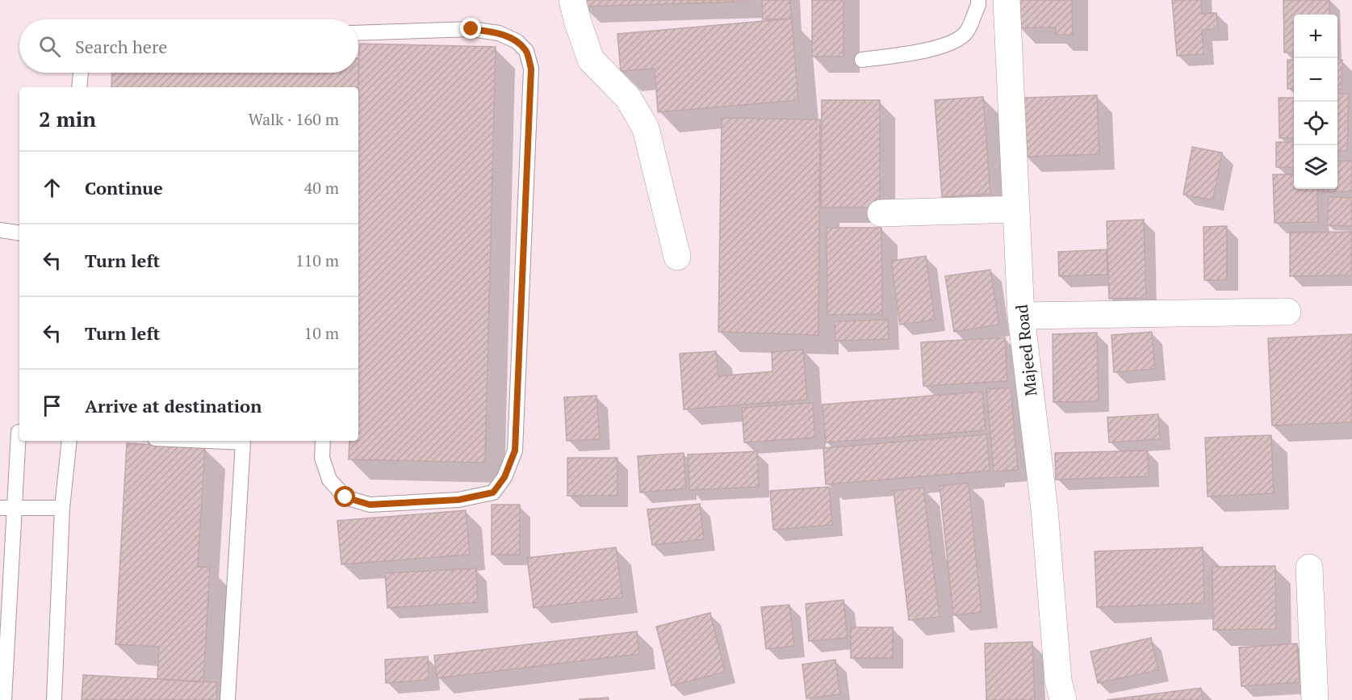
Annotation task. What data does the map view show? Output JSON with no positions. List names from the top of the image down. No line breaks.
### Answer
{"streets":{"street":["Majeed Road"]},"page":{"map_buttons":["+","−"],"search":"Search here","heading":["2 min","Walk · 160 m"],"list":[["Continue","40 m"],["Turn left","110 m"],["Turn left","10 m"],"Arrive at destination"]}}
